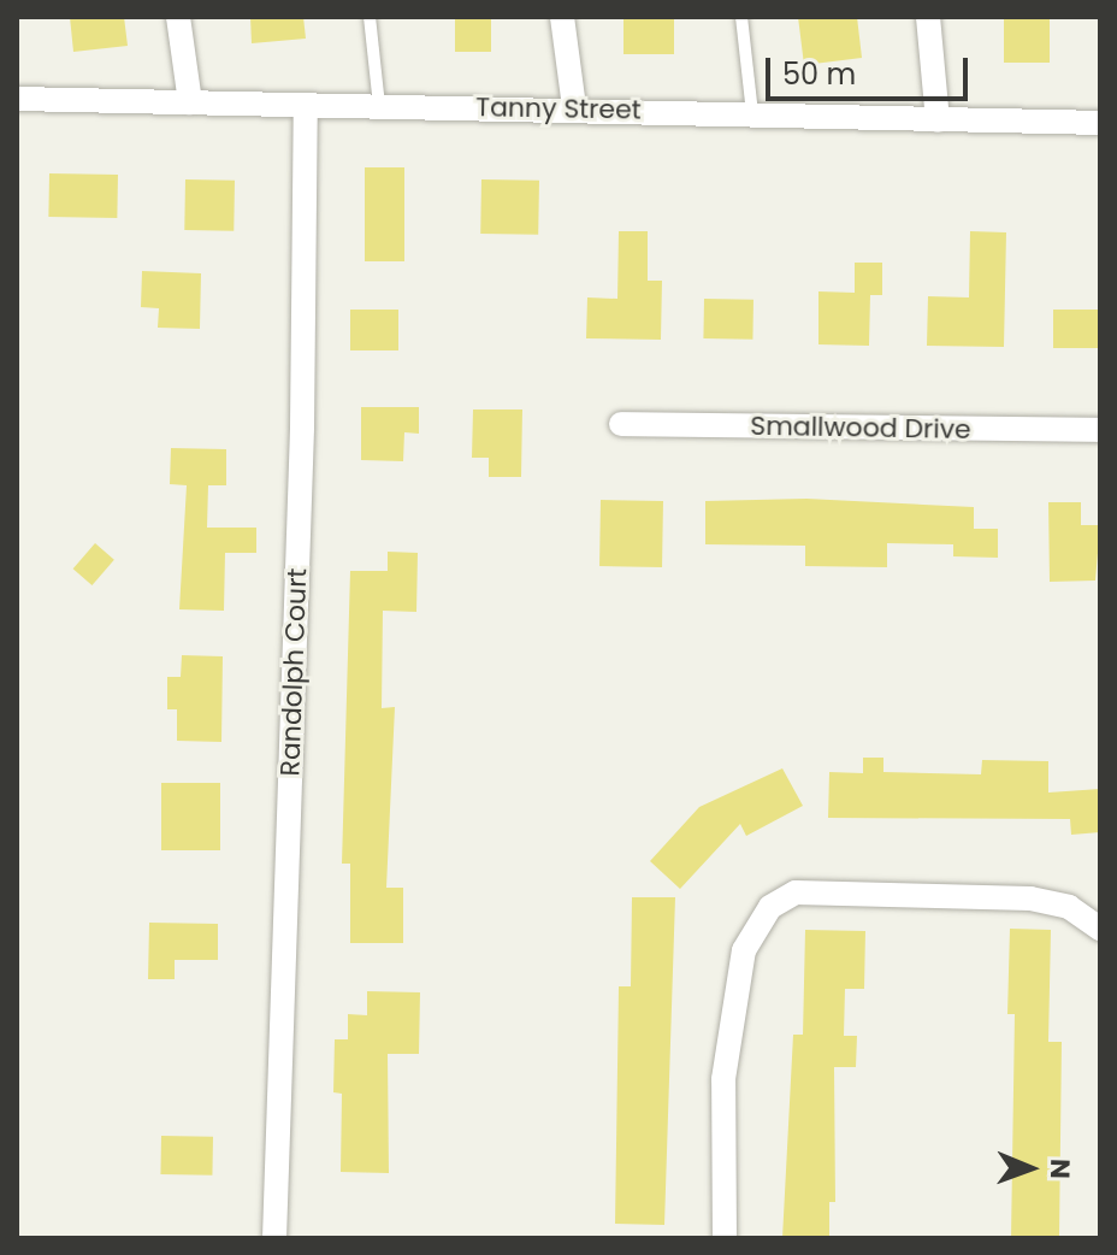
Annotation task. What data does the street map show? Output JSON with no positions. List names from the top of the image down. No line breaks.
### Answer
{"streets":{"street":["Tanny Street","Smallwood Drive","Randolph Court"]},"crossings":[["Tanny Street","Randolph Court"]],"scale_bar":"50 m","north":"right"}
